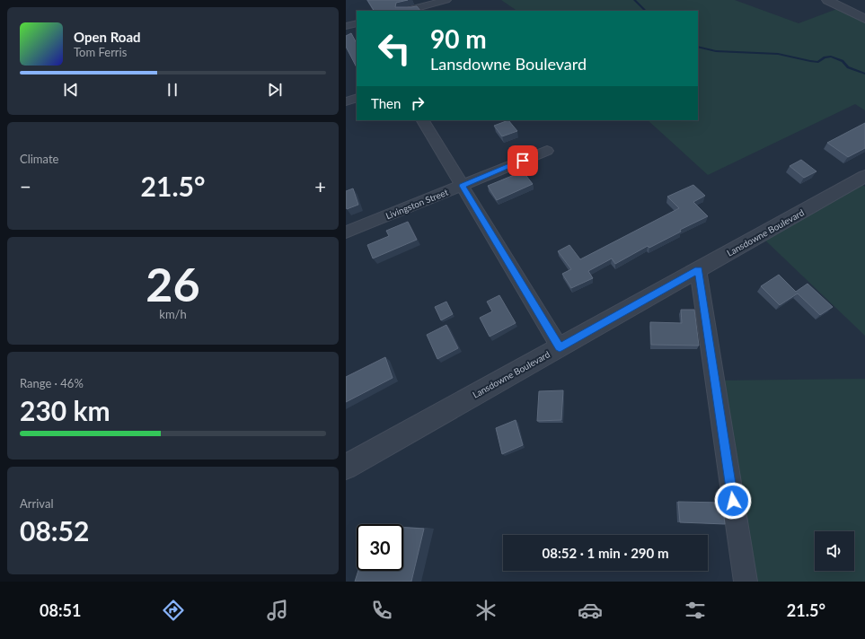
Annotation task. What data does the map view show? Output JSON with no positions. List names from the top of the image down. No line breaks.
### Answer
{"streets":{"street":["Livingston Street","Lansdowne Boulevard"]},"page":{"turn":["90 m","Lansdowne Boulevard"],"song":["Open Road","Tom Ferris"],"then":"Then","tile":["Climate",["26","km/h"],["Range · 46%","230 km"],["Arrival","08:52"]],"heat":["−","21.5°","+"],"limit":"30","trip":"08:52 · 1 min · 290 m","tabs":["08:51","21.5°"]}}
